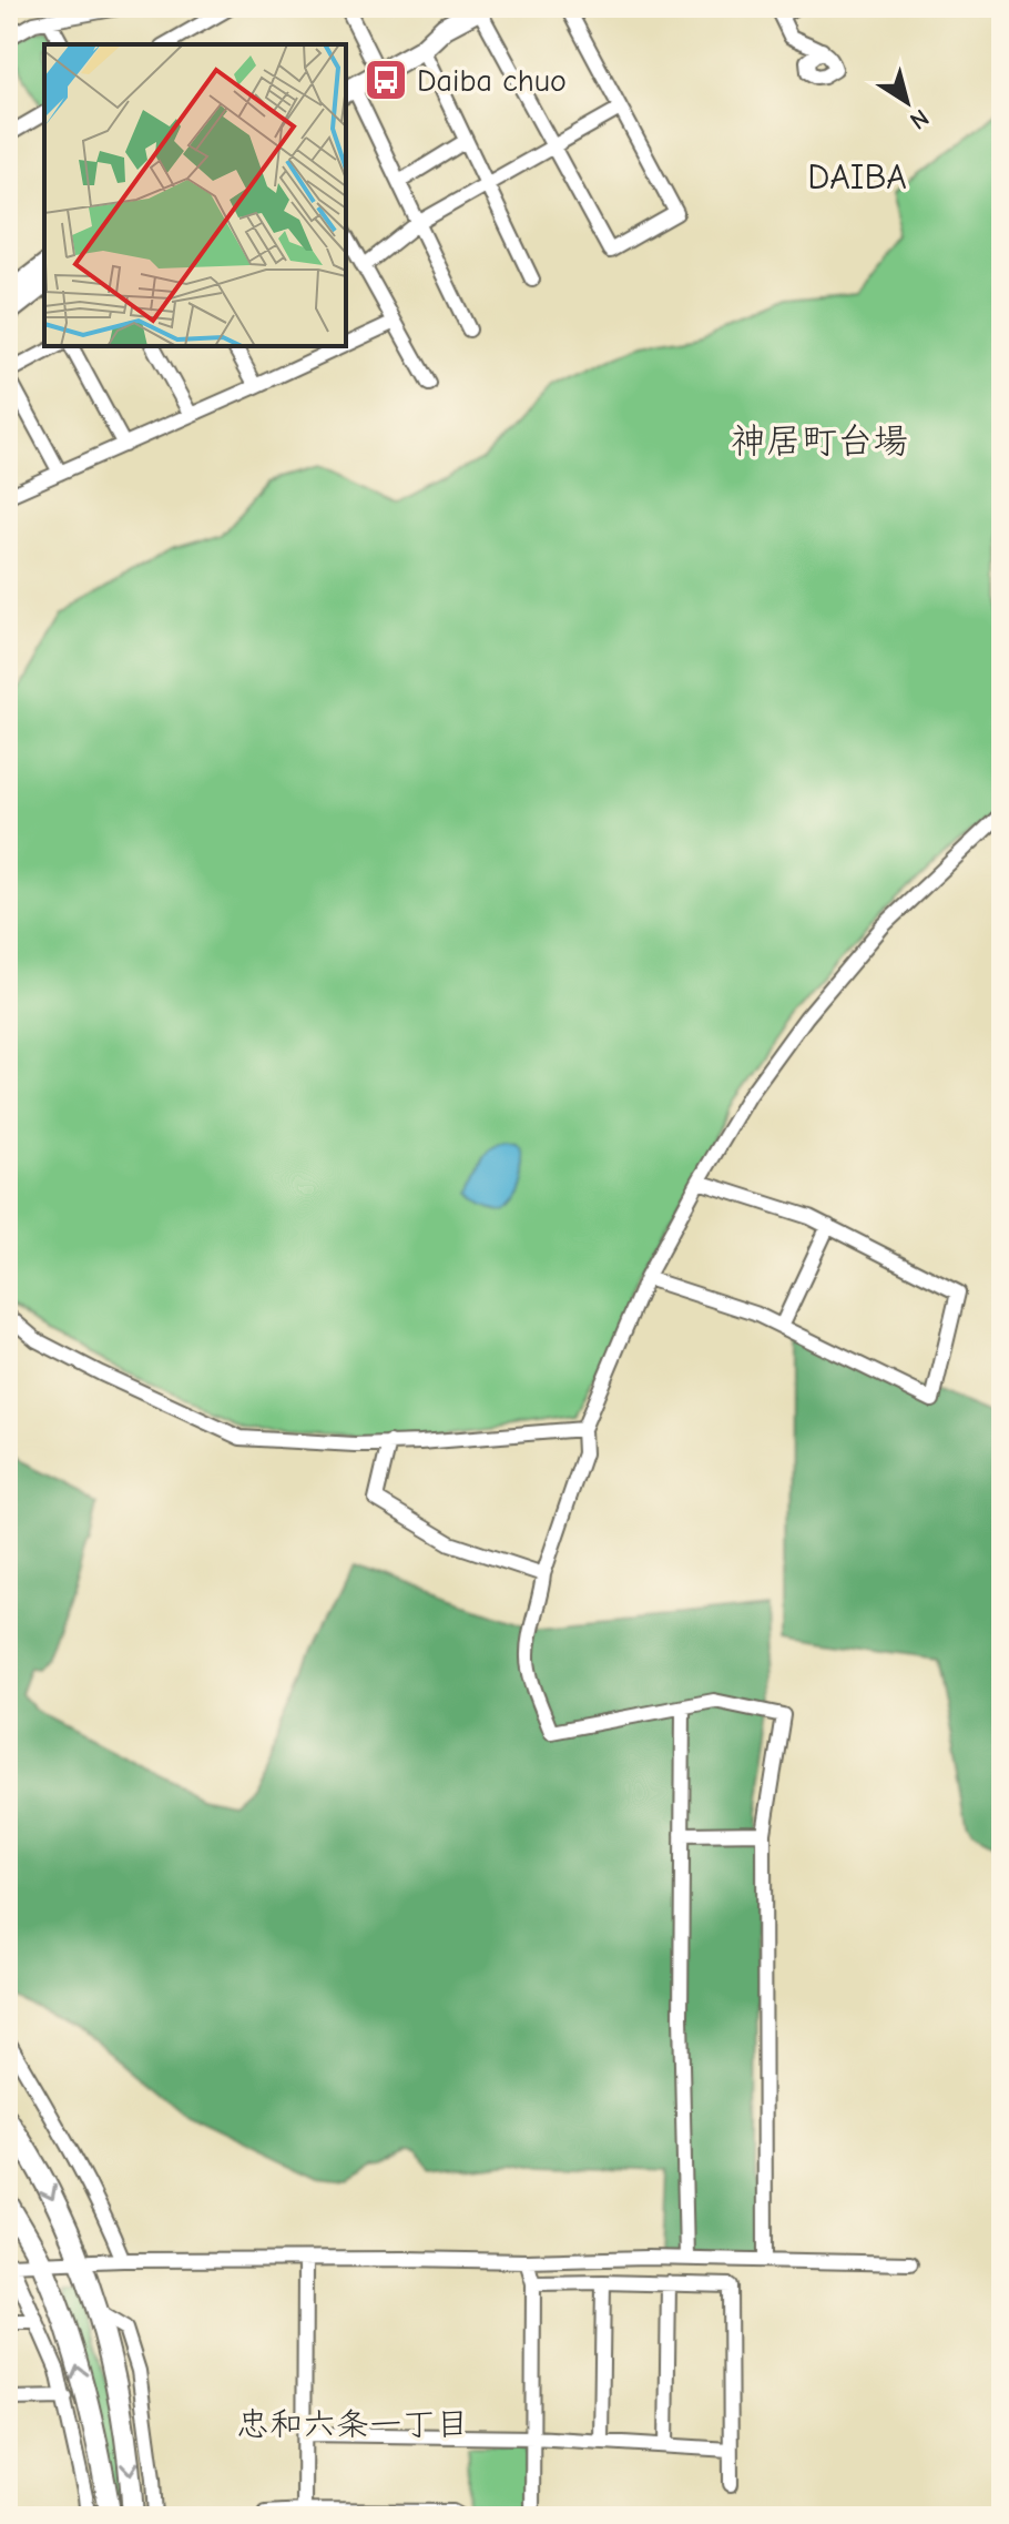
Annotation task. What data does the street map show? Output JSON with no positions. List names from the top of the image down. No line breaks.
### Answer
{"districts":["DAIBA","神居町台場","忠和六条一丁目"],"places":{"bus stop":["Daiba chuo"]},"north":"bottom right"}
